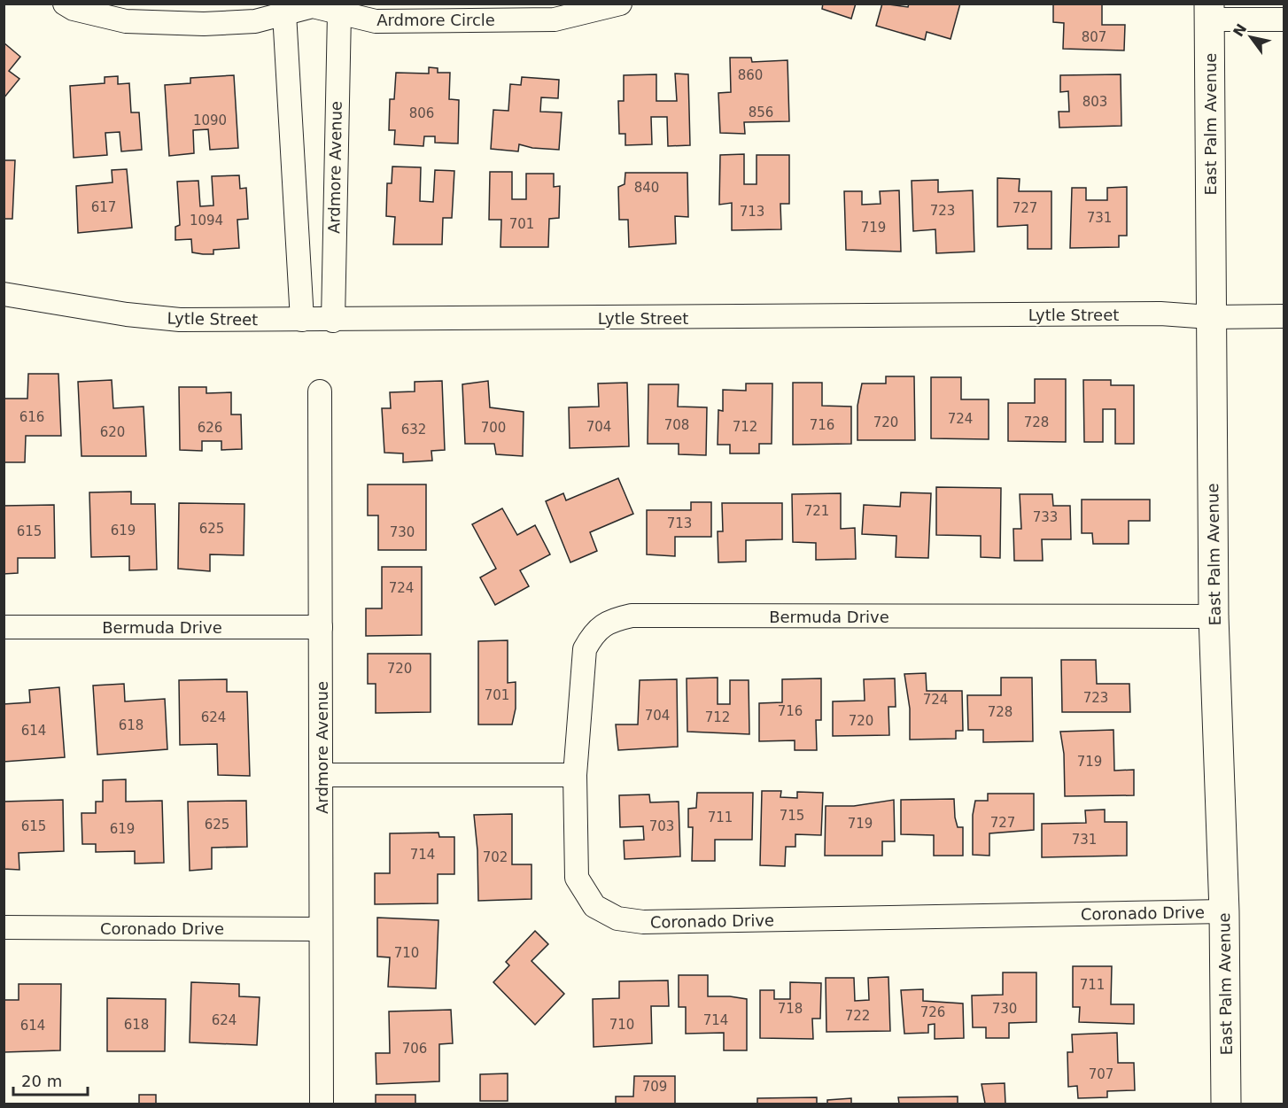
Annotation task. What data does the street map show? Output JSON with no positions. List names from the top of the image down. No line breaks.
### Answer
{"streets":{"street":["Ardmore Circle","East Palm Avenue","Ardmore Avenue","Lytle Street","Bermuda Drive","Coronado Drive"]},"crossings":[["Ardmore Circle","Ardmore Avenue"],["East Palm Avenue","Lytle Street"],["East Palm Avenue","Bermuda Drive"],["East Palm Avenue","Coronado Drive"],["Ardmore Avenue","Lytle Street"],["Ardmore Avenue","Bermuda Drive"],["Ardmore Avenue","Coronado Drive"],["Bermuda Drive","Coronado Drive"]],"house_numbers":["807","860","803","856","806","1090","840","617","727","723","713","731","1094","701","719","616","724","720","728","708","716","704","712","626","700","632","620","721","733","713","625","619","615","730","724","720","701","723","724","716","728","704","624","712","720","618","614","719","715","711","727","719","625","615","703","619","731","714","702","710","711","718","730","726","722","624","714","618","710","614","706","707","709"],"scale_bar":"20 m","north":"top left"}
